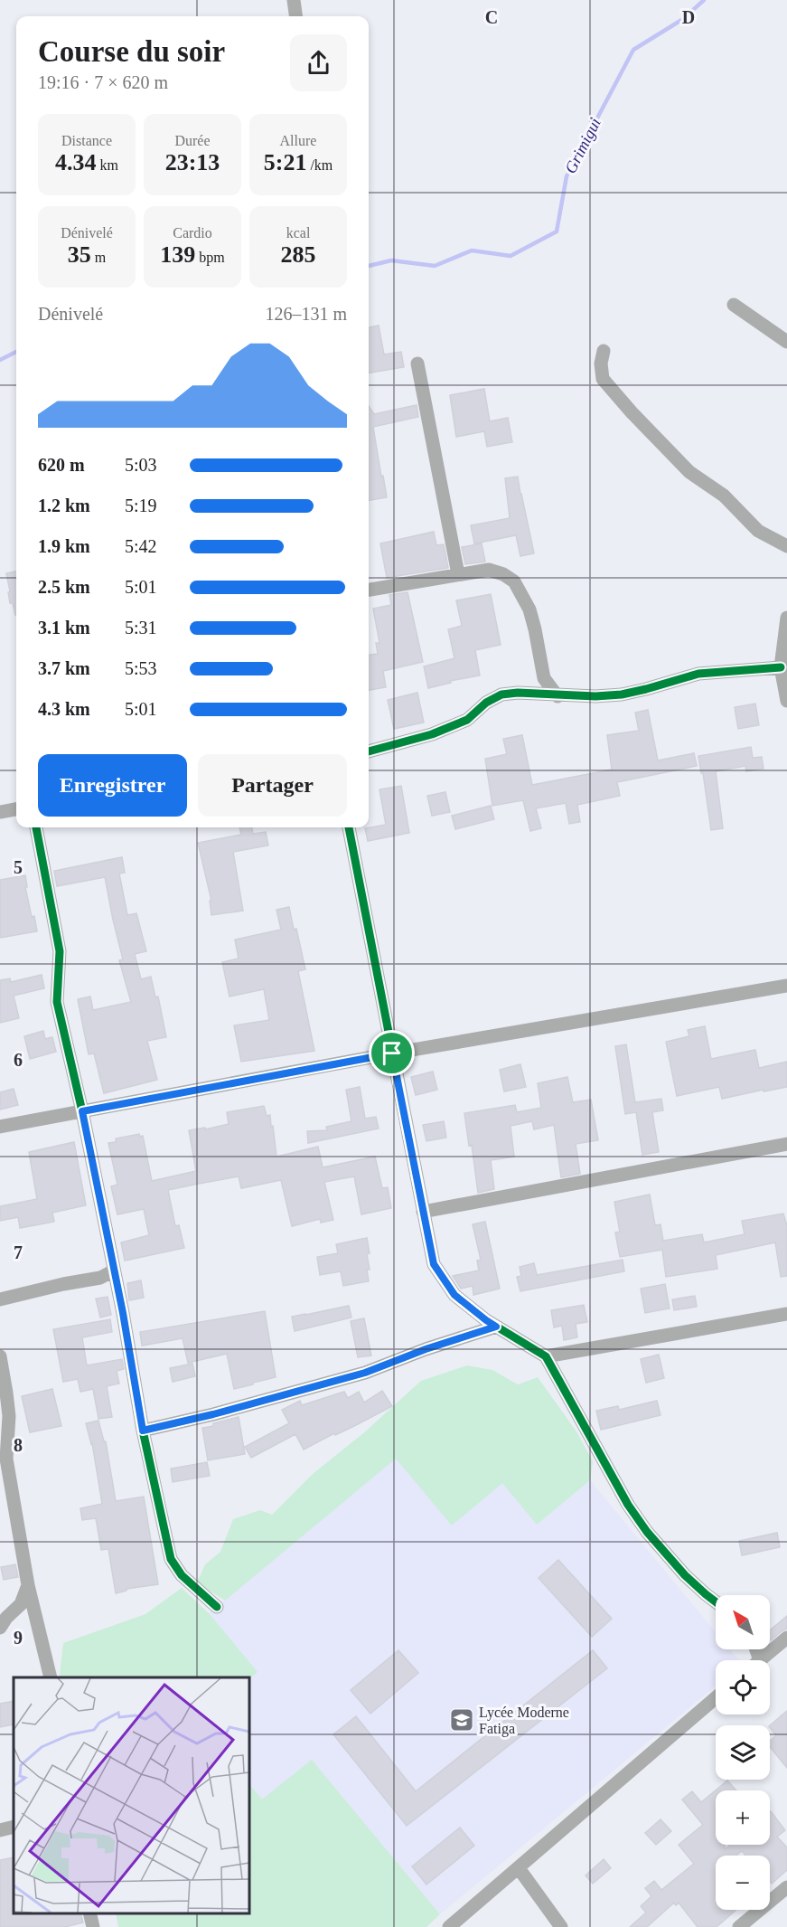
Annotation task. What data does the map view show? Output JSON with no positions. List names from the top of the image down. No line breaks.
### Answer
{"water":["Grimigui"],"places":{"school or university":["Lycée Moderne Fatiga"]},"north":"top left","page":{"heading":["Course du soir","19:16 · 7 × 620 m"],"stats":[["Distance","4.34 km"],["Durée","23:13"],["Allure","5:21 /km"],["Dénivelé","35 m"],["Cardio","139 bpm"],["kcal","285"]],"chart":["Dénivelé","126–131 m"],"list":[{"name":"620 m","note":"5:03"},{"name":"1.2 km","note":"5:19"},{"name":"1.9 km","note":"5:42"},{"name":"2.5 km","note":"5:01"},{"name":"3.1 km","note":"5:31"},{"name":"3.7 km","note":"5:53"},{"name":"4.3 km","note":"5:01"}],"buttons":["Enregistrer","Partager"],"map_buttons":["+","−"]},"grid":{"columns":["C","D"],"rows":["5","6","7","8","9"]}}
